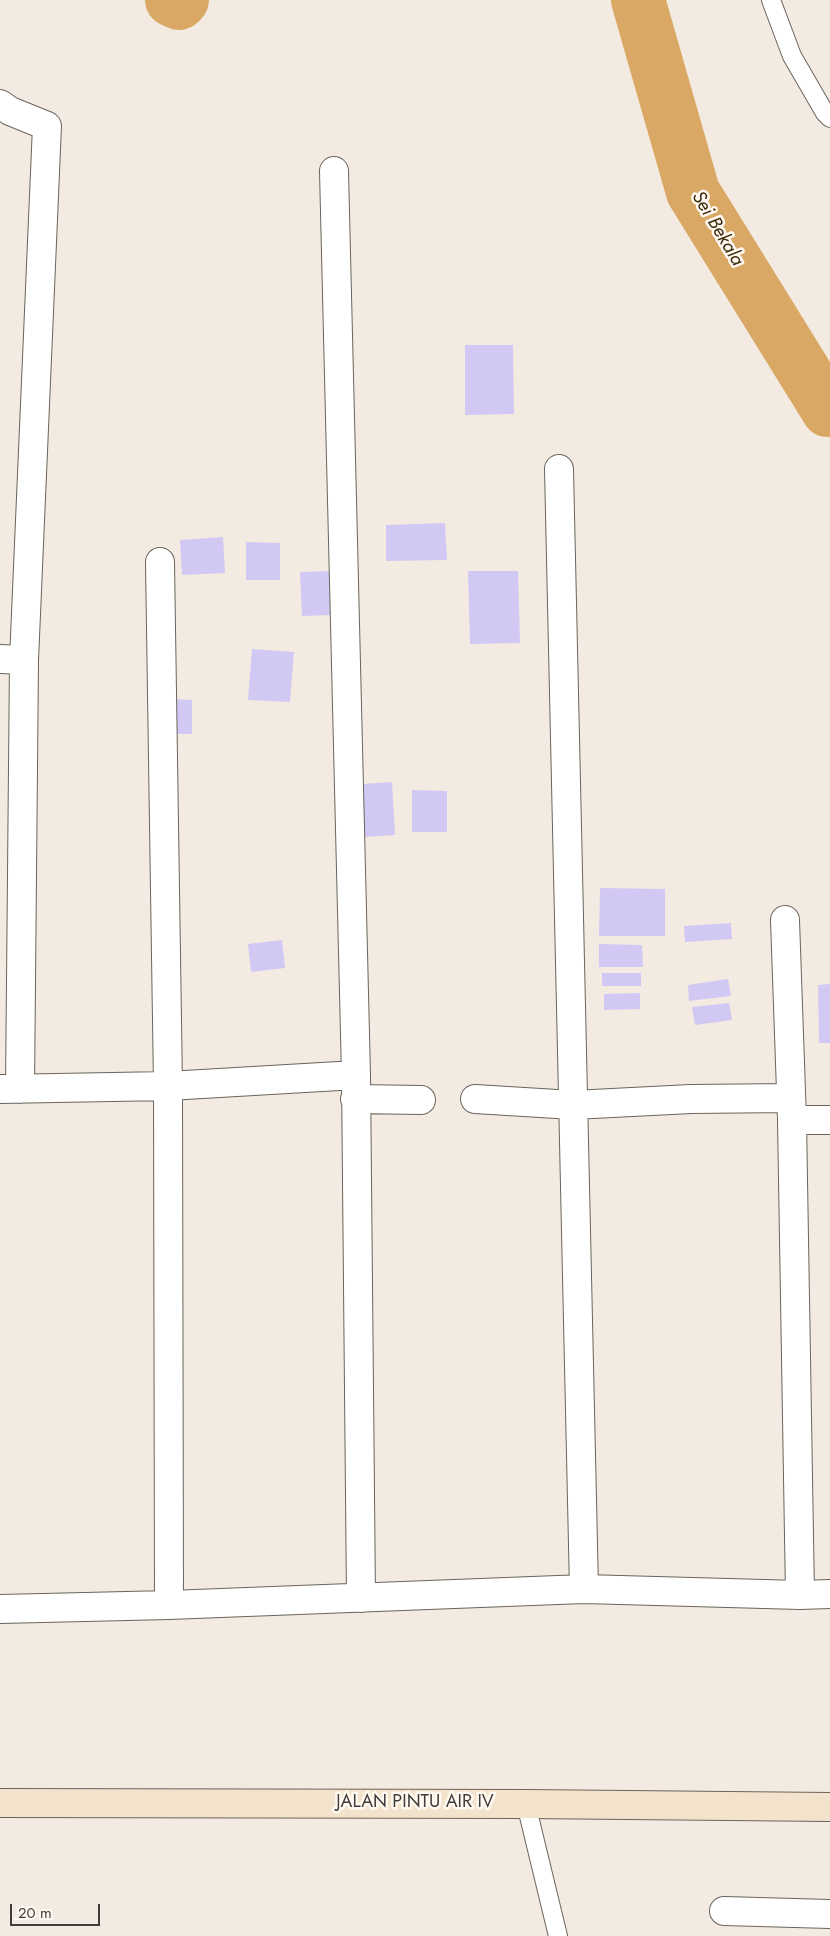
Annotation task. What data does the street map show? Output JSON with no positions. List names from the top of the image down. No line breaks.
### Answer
{"streets":{"main road":["JALAN PINTU AIR IV"]},"water":["Sei Bekala"],"scale_bar":"20 m"}
